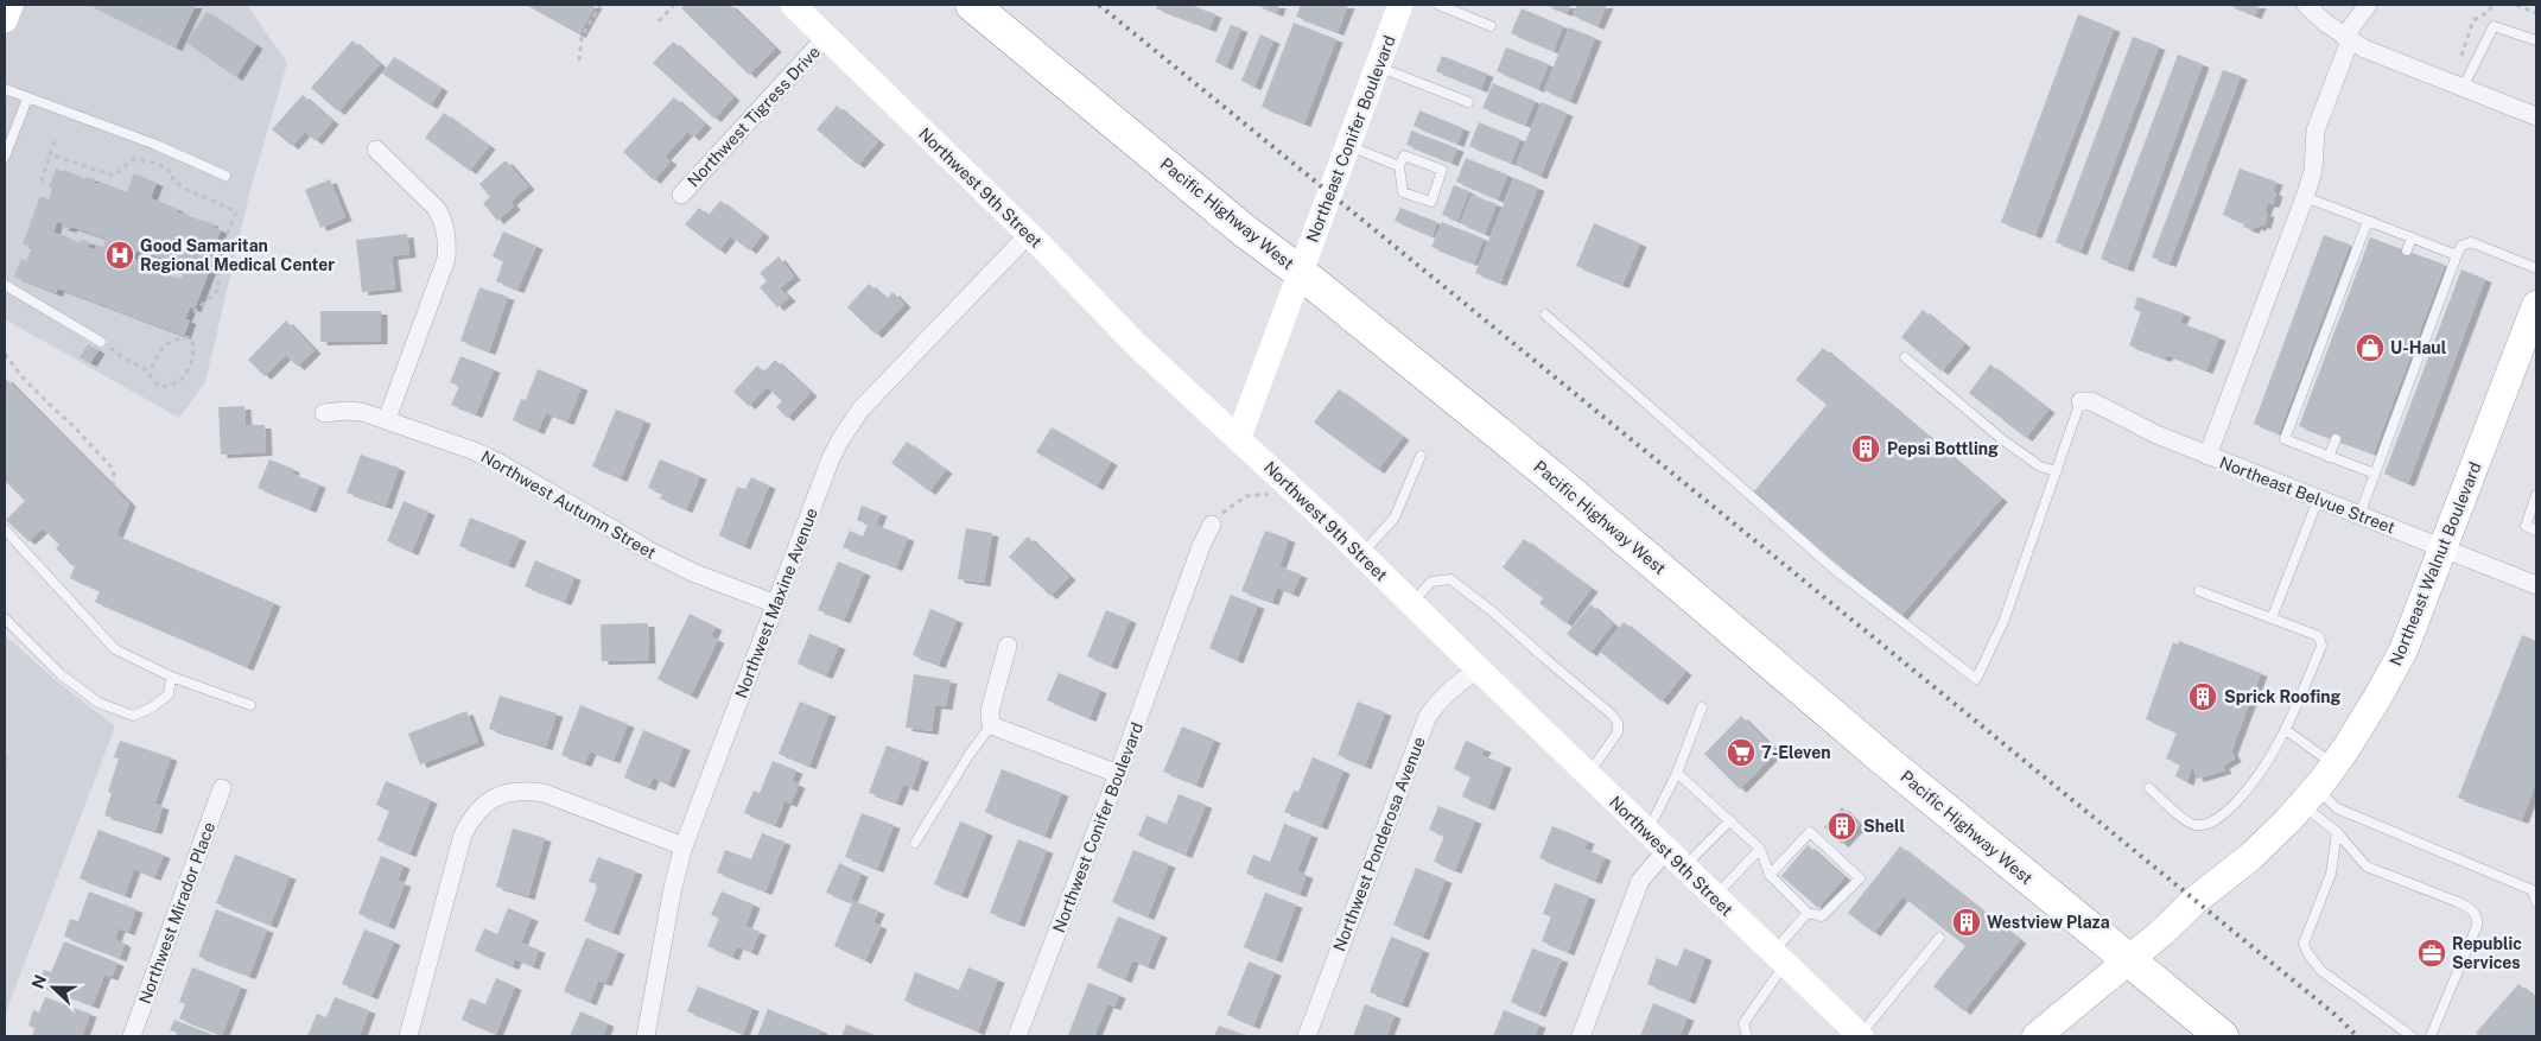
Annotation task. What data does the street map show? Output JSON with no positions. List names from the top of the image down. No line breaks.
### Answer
{"streets":{"highway":["Pacific Highway West"],"main road":["Northeast Walnut Boulevard"],"street":["Northwest Tigress Drive","Northeast Conifer Boulevard","Northwest 9th Street","Northeast Belvue Street","Northwest Autumn Street","Northwest Maxine Avenue","Northwest Conifer Boulevard","Northwest Ponderosa Avenue","Northwest Mirador Place"]},"crossings":[["Northwest Tigress Drive","Northwest 9th Street"],["Northeast Conifer Boulevard","Northwest 9th Street"],["Northeast Conifer Boulevard","Pacific Highway West"],["Northwest 9th Street","Northwest Maxine Avenue"],["Northwest 9th Street","Northwest Ponderosa Avenue"],["Pacific Highway West","Northeast Walnut Boulevard"],["Northeast Belvue Street","Northeast Walnut Boulevard"],["Northwest Autumn Street","Northwest Maxine Avenue"]],"places":{"hospital":["Good Samaritan Regional Medical Center"],"shop":["U-Haul"],"building":["Pepsi Bottling","Sprick Roofing","Shell","Westview Plaza"],"supermarket":["7-Eleven"],"office":["Republic Services"]},"north":"left"}
